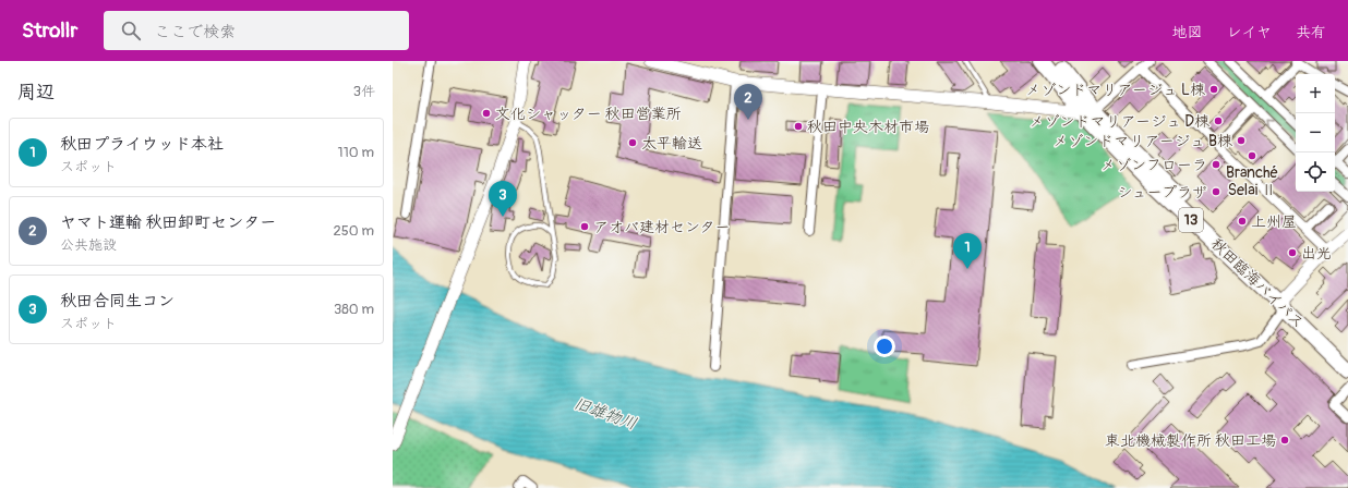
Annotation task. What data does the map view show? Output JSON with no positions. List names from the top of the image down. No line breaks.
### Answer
{"streets":{"highway":["13","秋田臨海バイパス"]},"water":["旧雄物川"],"places":["メゾンドマリアージュ L棟","文化シャッター 秋田営業所","メゾンドマリアージュ D棟","秋田中央木材市場","メゾンドマリアージュ B棟","太平輸送","Branché Selai Ⅱ","メゾンフローラ","シュープラザ","上州屋","アオバ建材センター","出光","東北機械製作所 秋田工場"],"page":{"header":"Strollr","search":"ここで検索","nav":["地図","レイヤ","共有"],"heading":["周辺","3件"],"map_buttons":["+","−"],"pins":["2","3","1"],"list":[{"mark":"1","name":"秋田プライウッド本社","note":"スポット","value":"110 m"},{"mark":"2","name":"ヤマト運輸 秋田卸町センター","note":"公共施設","value":"250 m"},{"mark":"3","name":"秋田合同生コン","note":"スポット","value":"380 m"}]}}
